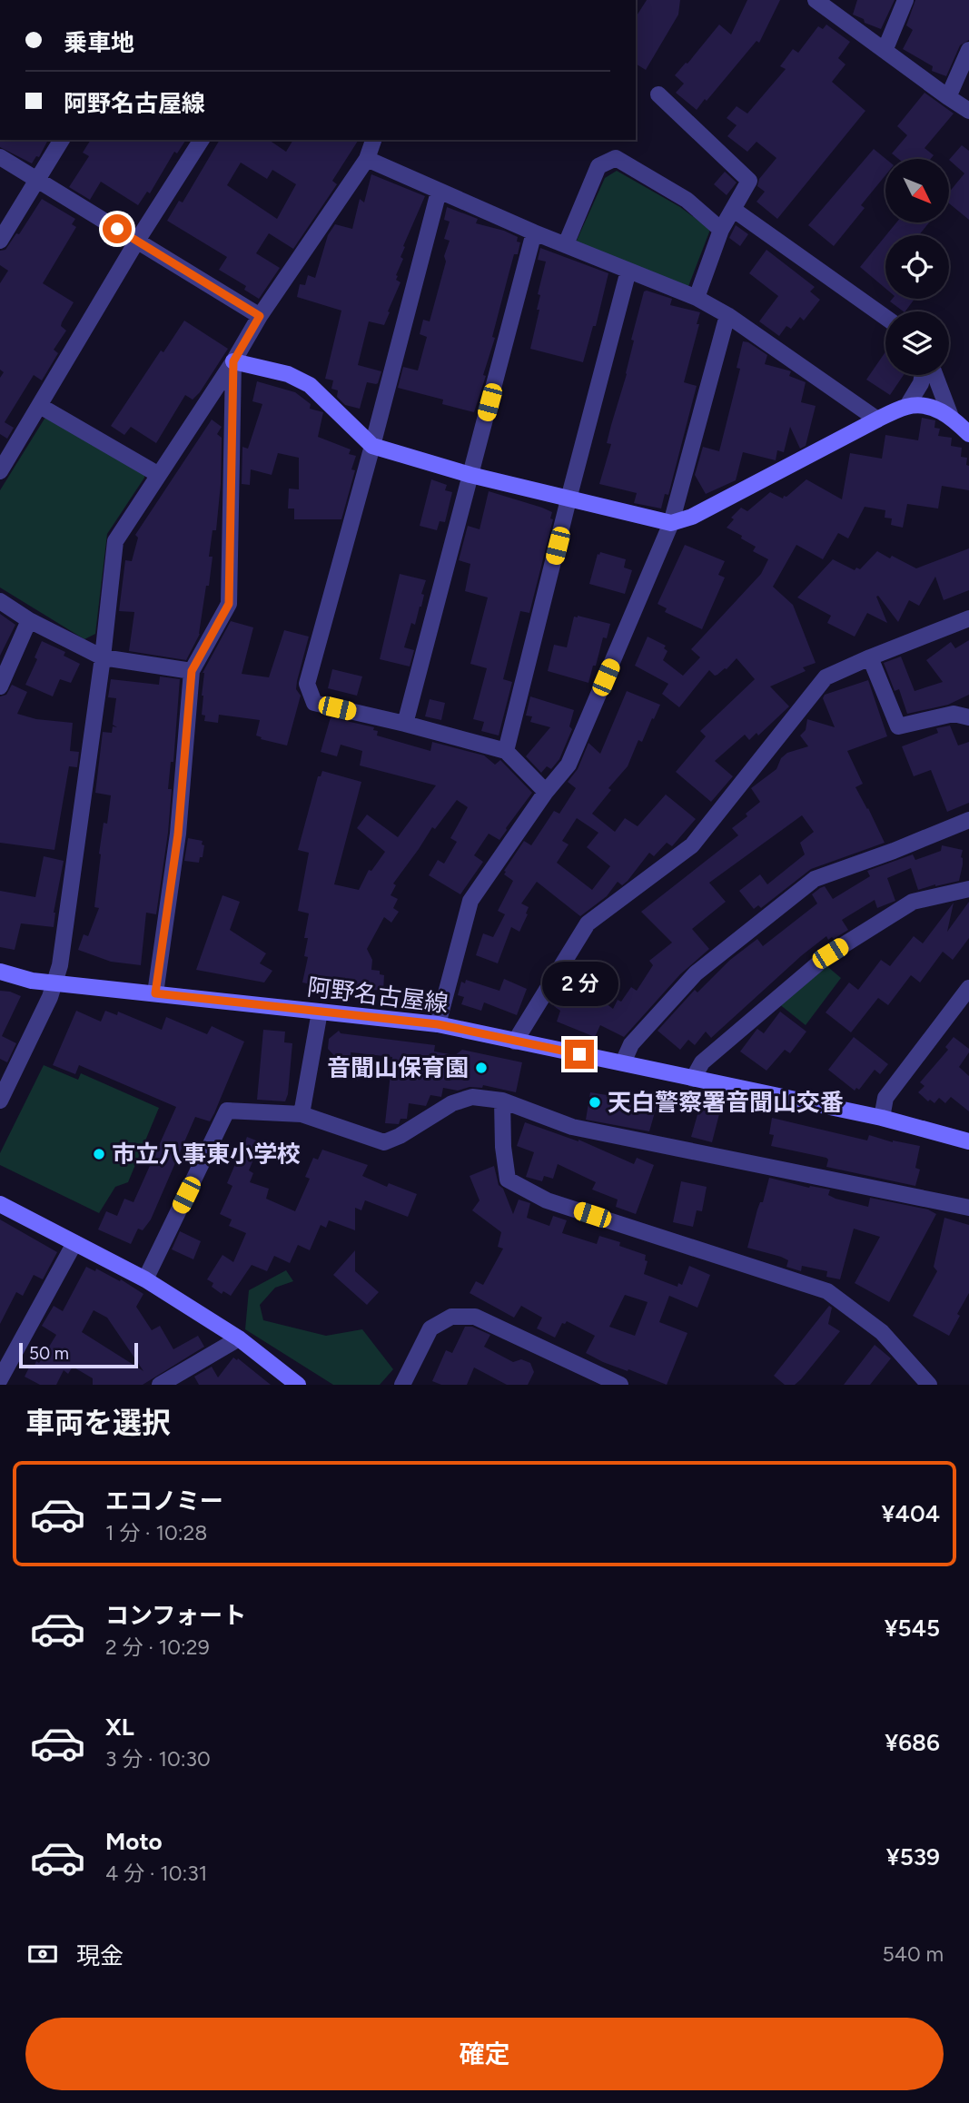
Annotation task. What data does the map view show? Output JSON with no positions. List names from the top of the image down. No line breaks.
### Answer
{"streets":{"street":["阿野名古屋線"]},"places":["音聞山保育園","天白警察署音聞山交番","市立八事東小学校"],"scale_bar":"50 m","north":"bottom right","page":{"banner":["乗車地","阿野名古屋線"],"bubble":"2 分","scale":"50 m","heading":"車両を選択","list":[{"name":"エコノミー","note":"1 分 · 10:28","value":"¥404"},{"name":"コンフォート","note":"2 分 · 10:29","value":"¥545"},{"name":"XL","note":"3 分 · 10:30","value":"¥686"},{"name":"Moto","note":"4 分 · 10:31","value":"¥539"}],"pay":["現金","540 m"],"buttons":"確定"}}
